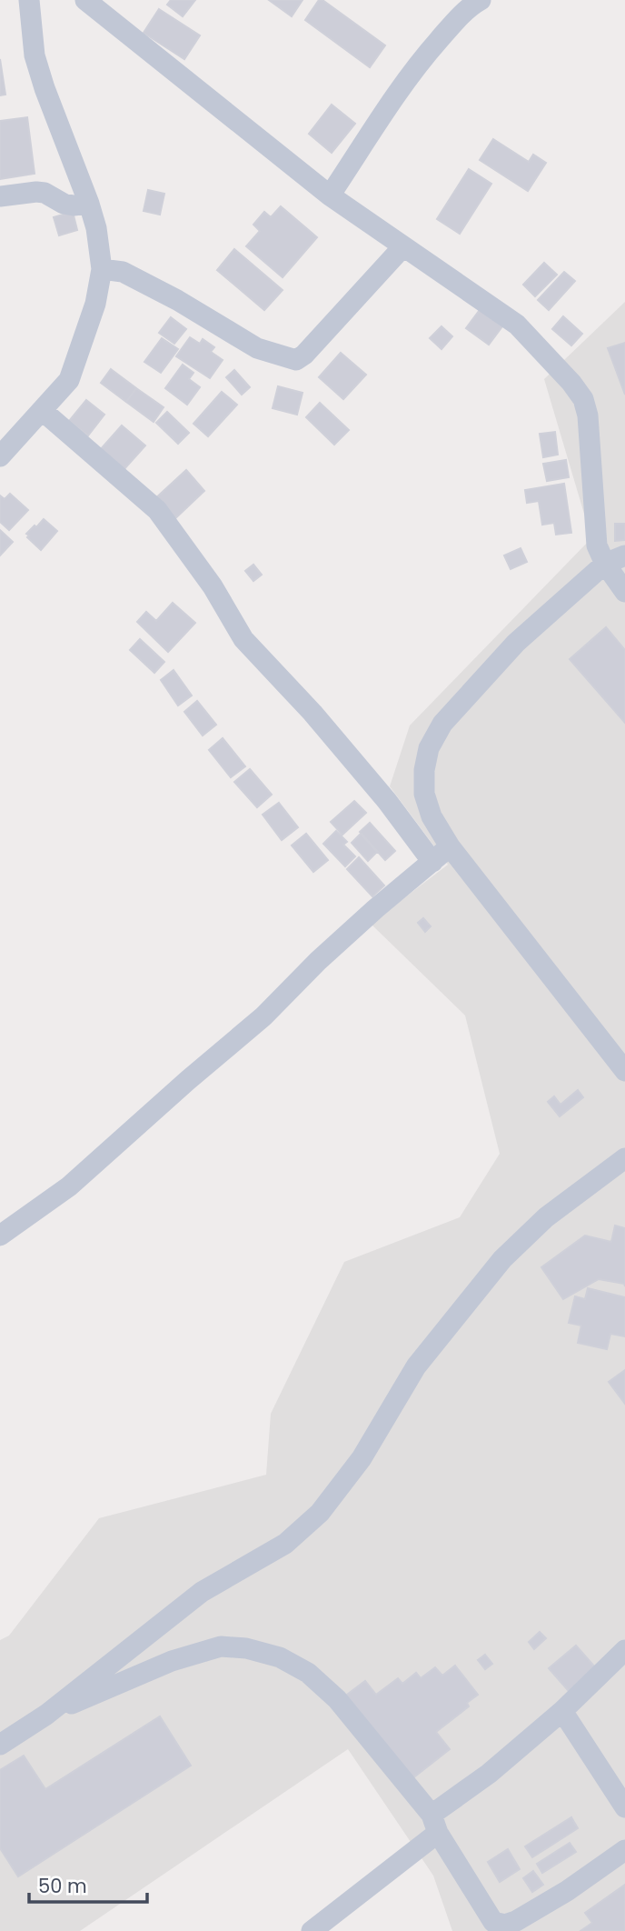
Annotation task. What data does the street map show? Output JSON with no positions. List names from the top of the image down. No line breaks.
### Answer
{"scale_bar":"50 m"}
